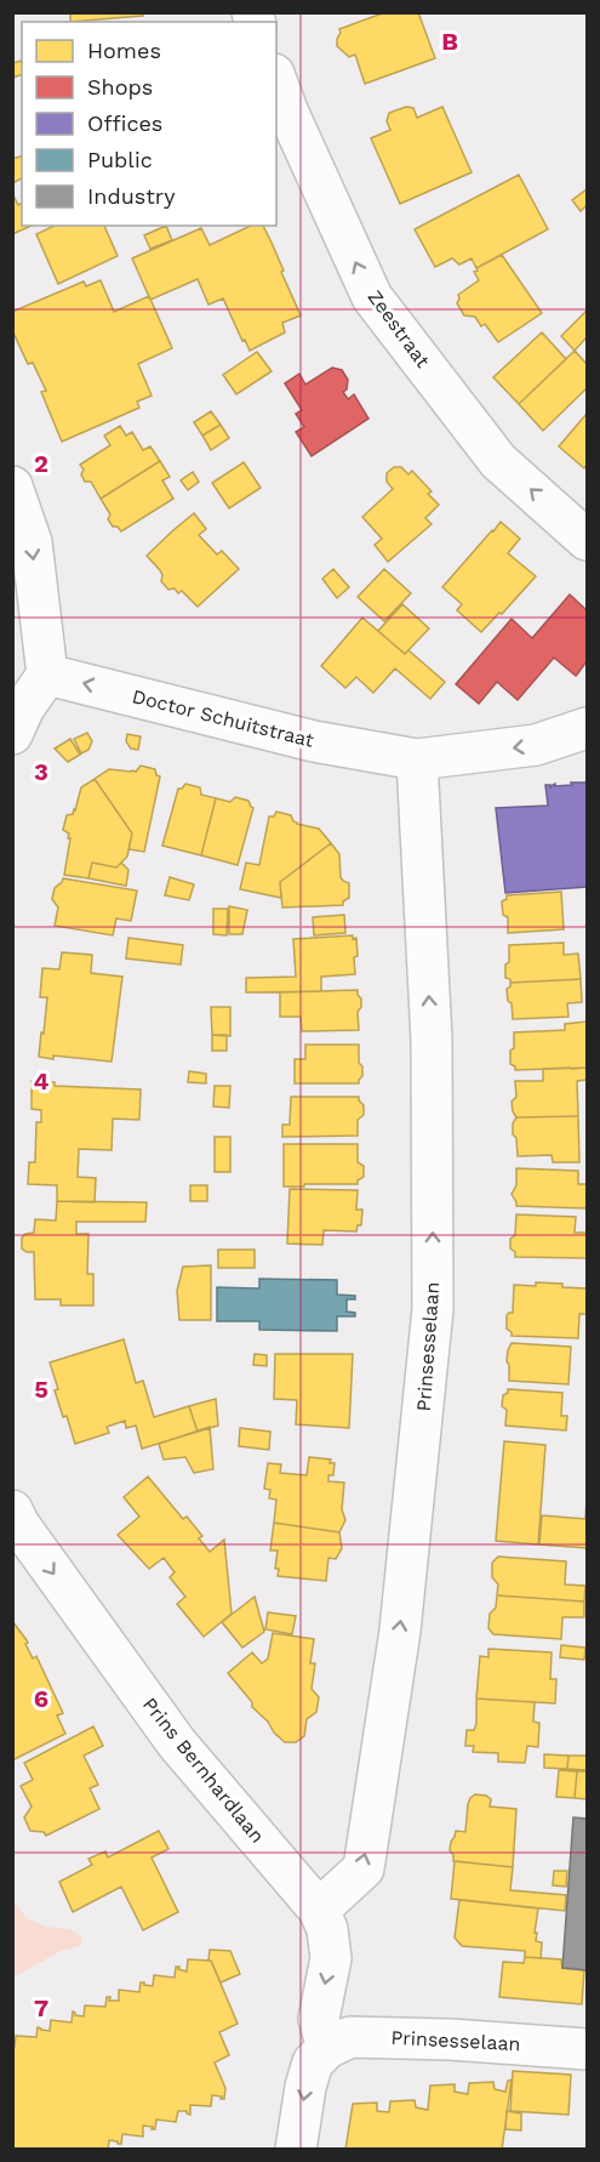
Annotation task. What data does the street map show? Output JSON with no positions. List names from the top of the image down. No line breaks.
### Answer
{"streets":{"street":["Zeestraat","Doctor Schuitstraat","Prinsesselaan","Prins Bernhardlaan"]},"crossings":[["Doctor Schuitstraat","Prinsesselaan"],["Prinsesselaan","Prins Bernhardlaan"]],"one_way":["Zeestraat","Doctor Schuitstraat","Prinsesselaan","Prins Bernhardlaan"],"legend":["Homes","Shops","Offices","Public","Industry"],"grid":{"columns":["B"],"rows":["2","3","4","5","6","7"]}}
